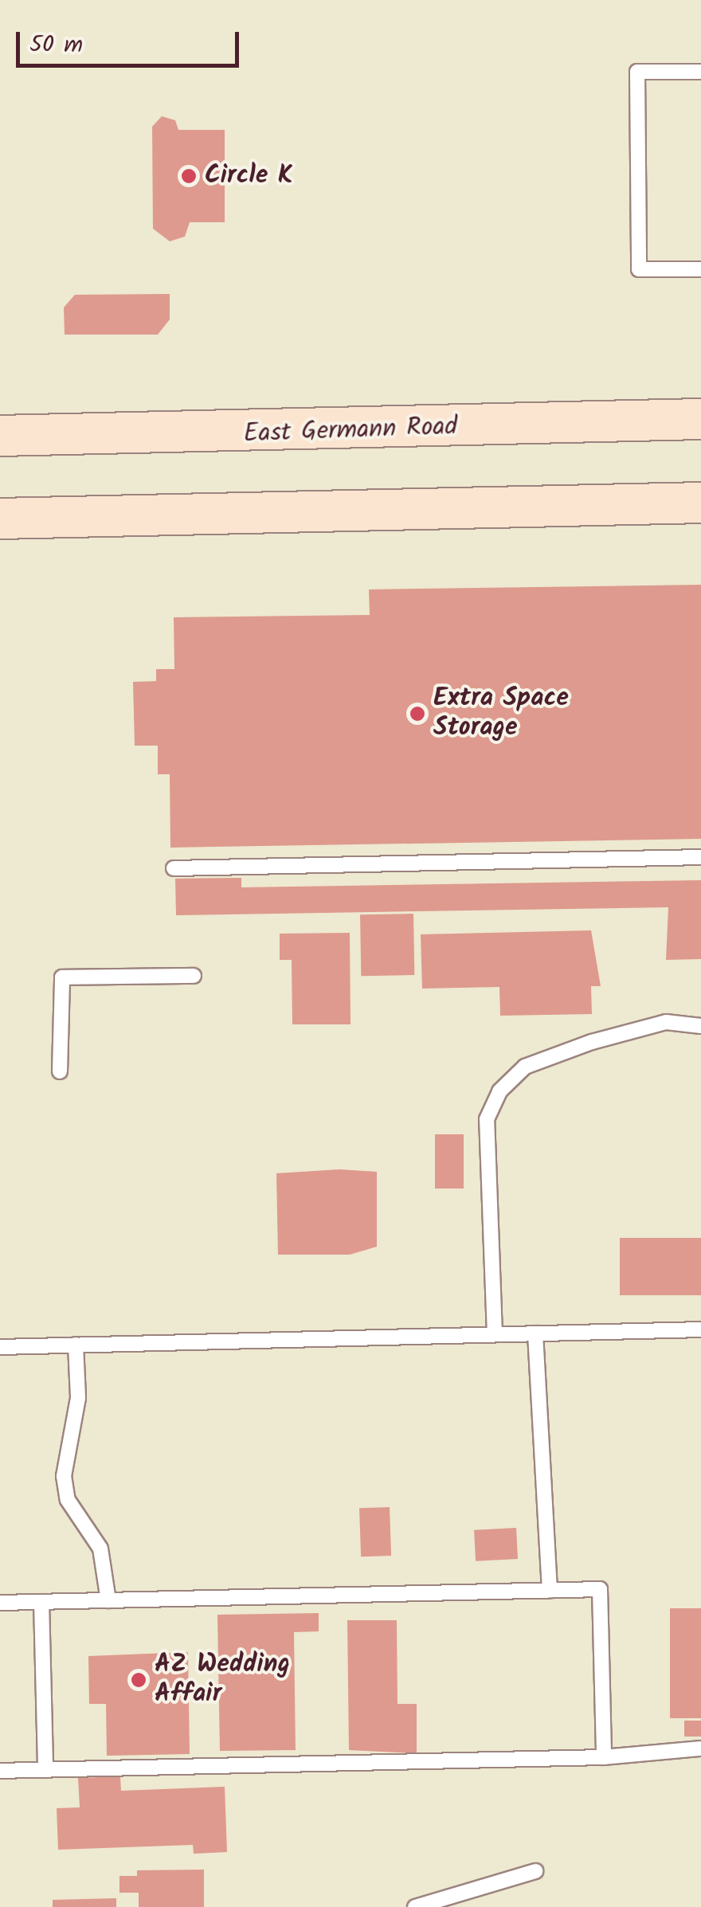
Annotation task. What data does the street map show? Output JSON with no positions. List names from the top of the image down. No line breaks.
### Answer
{"streets":{"main road":["East Germann Road"]},"places":["Circle K","Extra Space Storage","AZ Wedding Affair"],"scale_bar":"50 m"}
